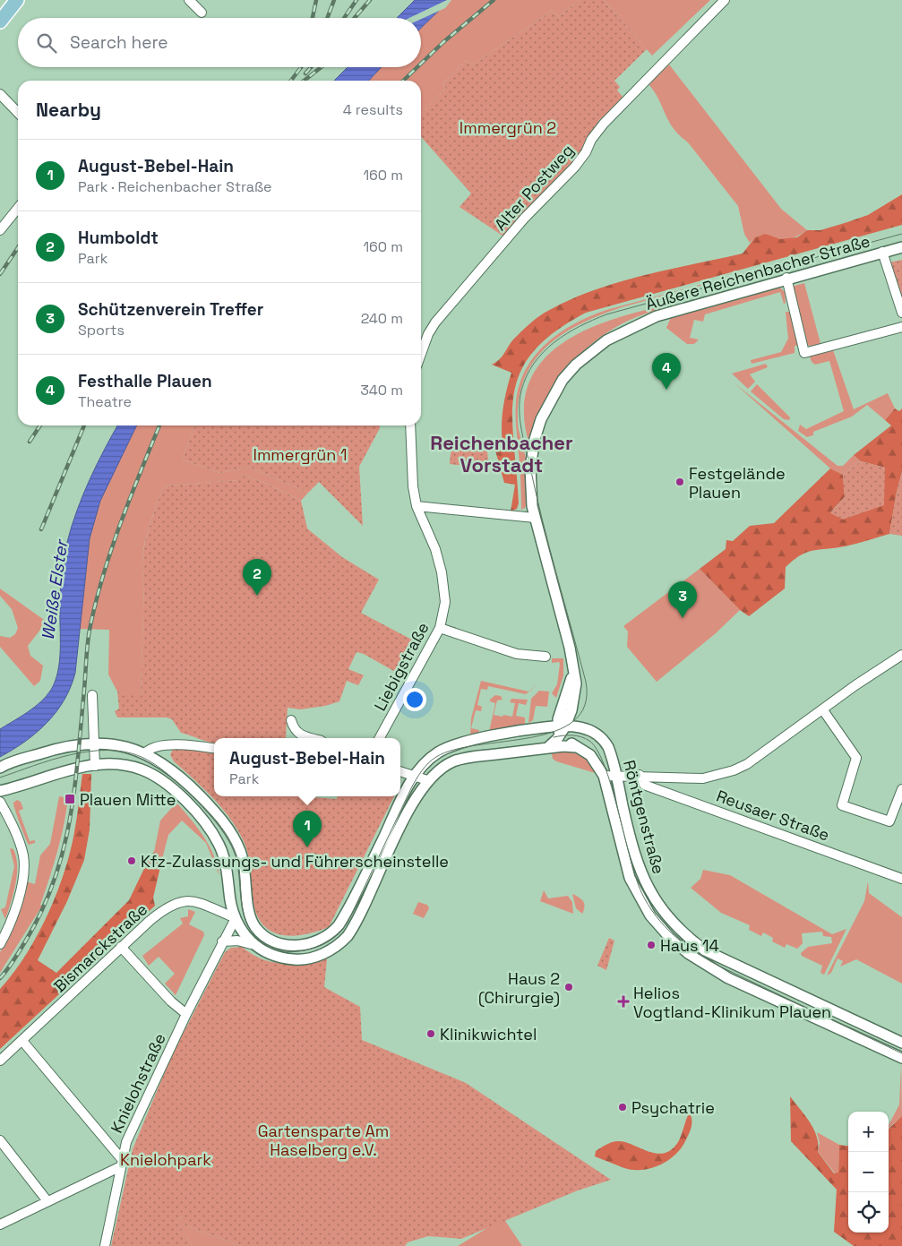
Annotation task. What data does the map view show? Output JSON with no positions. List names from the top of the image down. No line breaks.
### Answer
{"streets":{"street":["Alter Postweg","Äußere Reichenbacher Straße","Liebigstraße","Reusaer Straße","Röntgenstraße","Bismarckstraße","Knielohstraße"]},"crossings":[["Äußere Reichenbacher Straße","Röntgenstraße"],["Bismarckstraße","Knielohstraße"]],"districts":["Reichenbacher Vorstadt"],"water":["Weiße Elster"],"parks":["Immergrün 2","Immergrün 1","Gartensparte Am Haselberg e.V.","Knielohpark"],"places":{"other":["Festgelände Plauen","Kfz-Zulassungs- und Führerscheinstelle","Haus 14","Haus 2 (Chirurgie)","Klinikwichtel","Psychatrie"],"transit":["Plauen Mitte"],"health":["Helios Vogtland-Klinikum Plauen"]},"page":{"search":"Search here","heading":["Nearby","4 results"],"list":[{"mark":"1","name":"August-Bebel-Hain","note":"Park · Reichenbacher Straße","value":"160 m"},{"mark":"2","name":"Humboldt","note":"Park","value":"160 m"},{"mark":"3","name":"Schützenverein Treffer","note":"Sports","value":"240 m"},{"mark":"4","name":"Festhalle Plauen","note":"Theatre","value":"340 m"}],"pins":["4","2","3","1"],"popup":["August-Bebel-Hain","Park"],"map_buttons":["+","−"]}}
